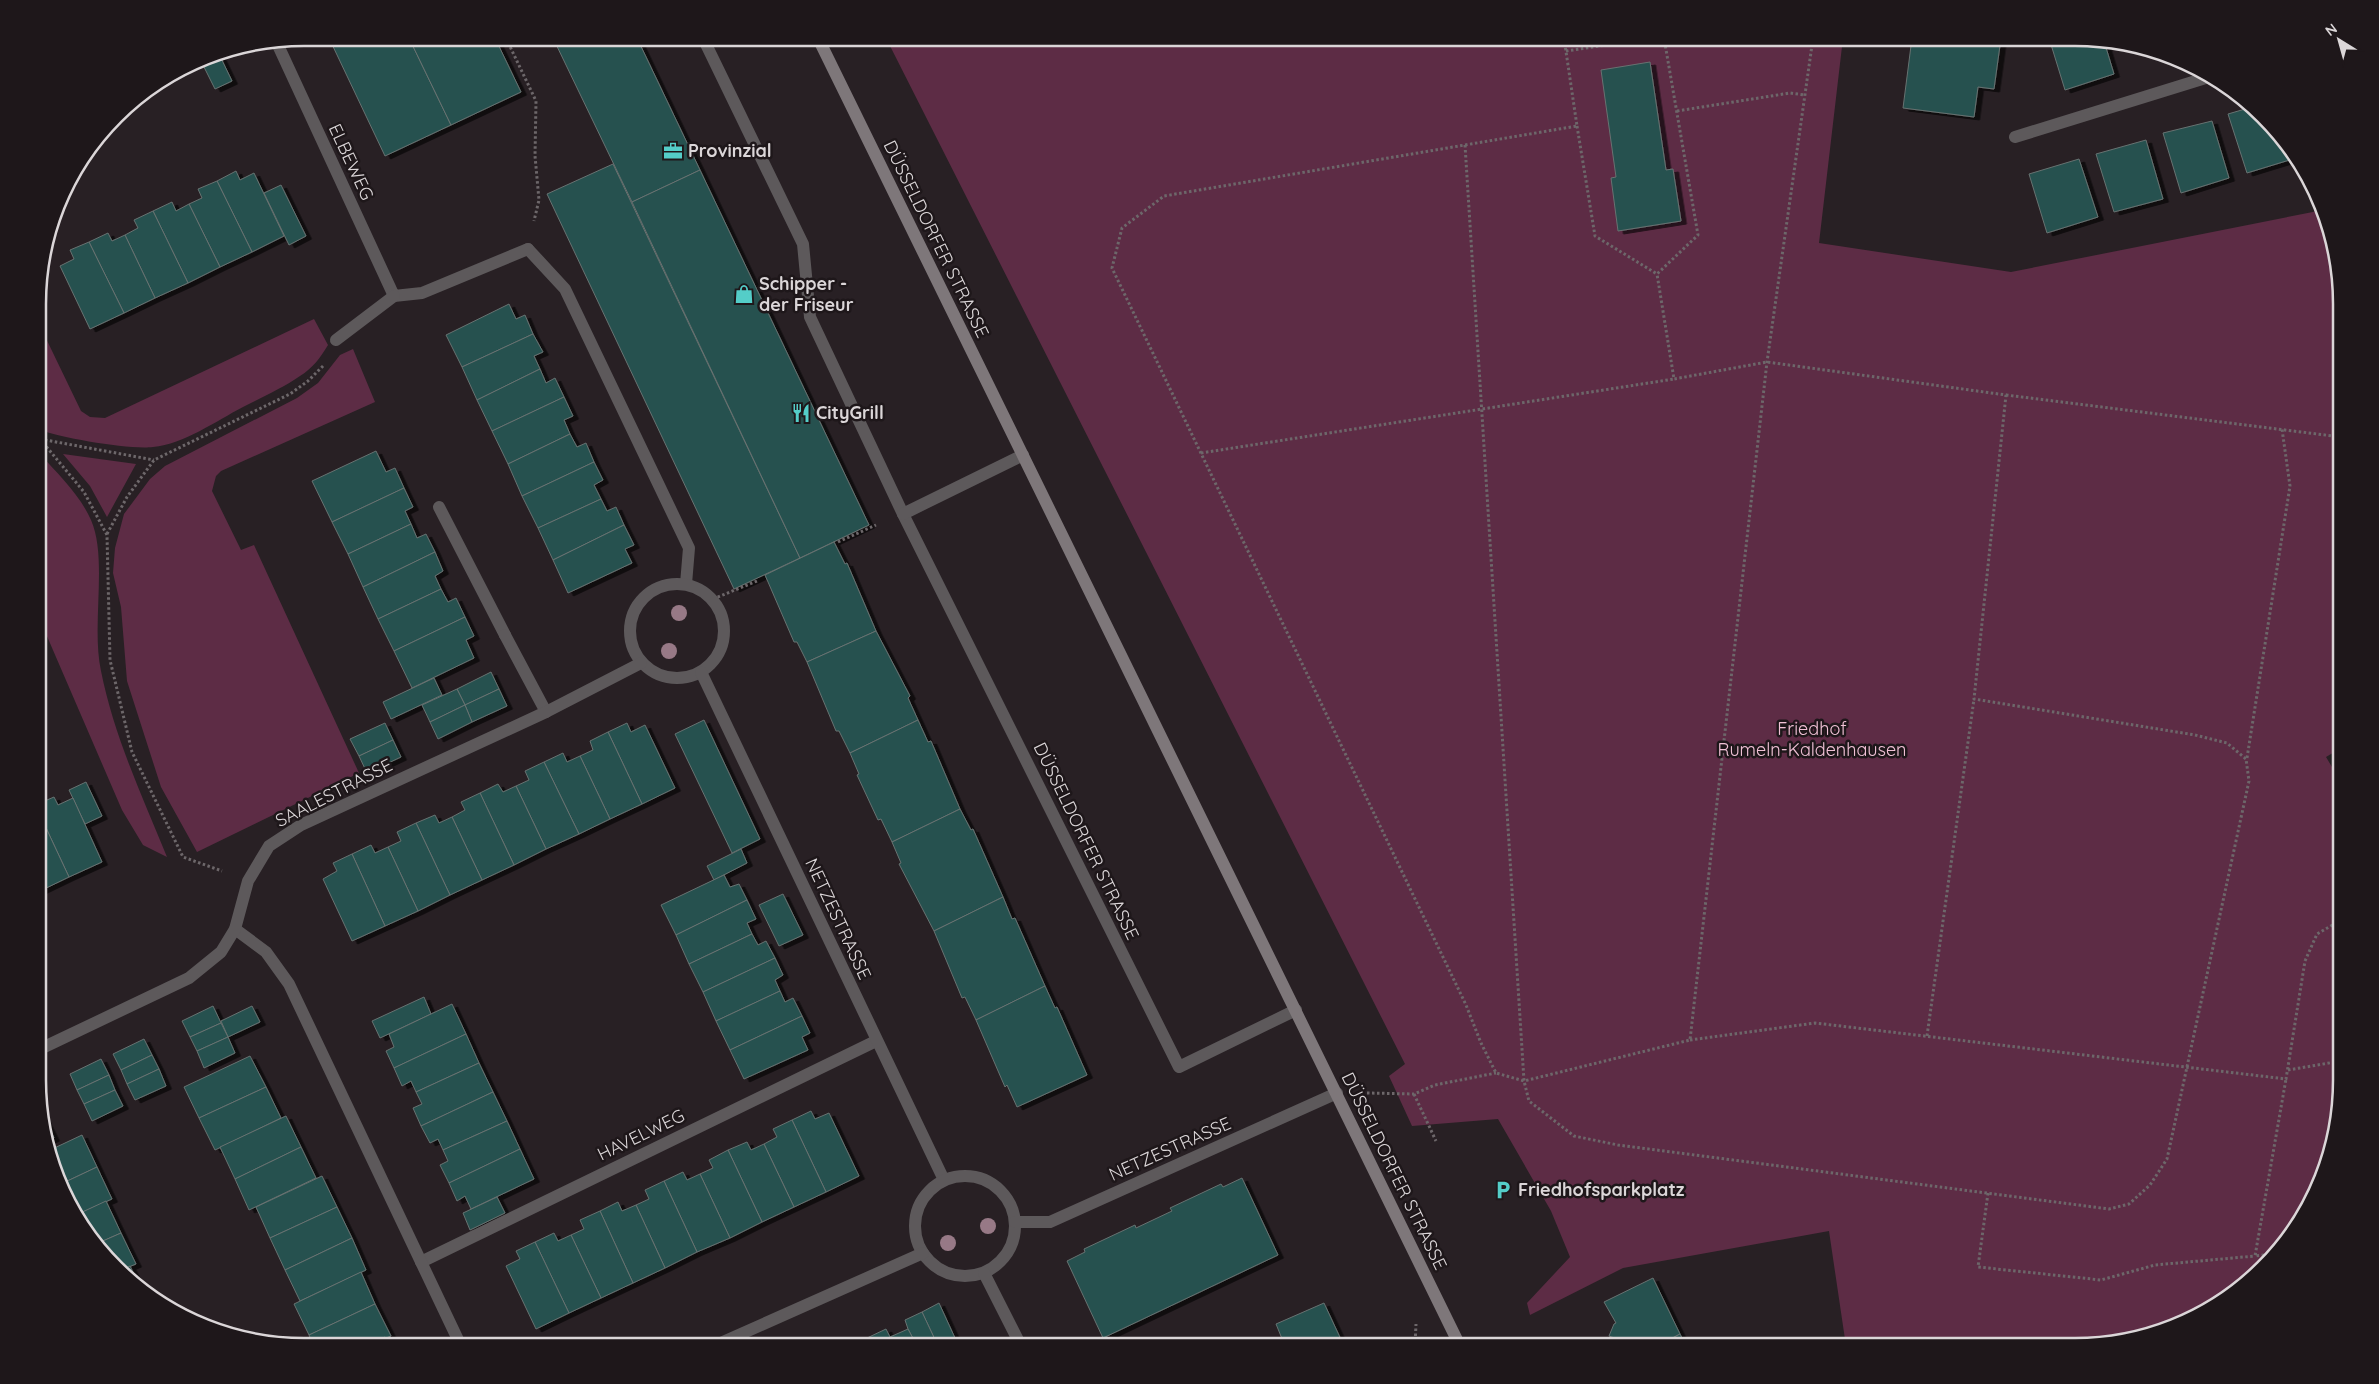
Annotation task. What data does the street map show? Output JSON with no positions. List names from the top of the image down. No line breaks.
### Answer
{"streets":{"main road":["DÜSSELDORFER STRASSE"],"street":["ELBEWEG","SAALESTRASSE","NETZESTRASSE","HAVELWEG"]},"crossings":[["DÜSSELDORFER STRASSE","NETZESTRASSE"],["SAALESTRASSE","NETZESTRASSE"],["NETZESTRASSE","HAVELWEG"]],"parks":["Friedhof Rumeln-Kaldenhausen"],"places":{"office":["Provinzial"],"shop":["Schipper - der Friseur"],"restaurant":["CityGrill"],"parking":["Friedhofsparkplatz"]},"north":"top left"}
